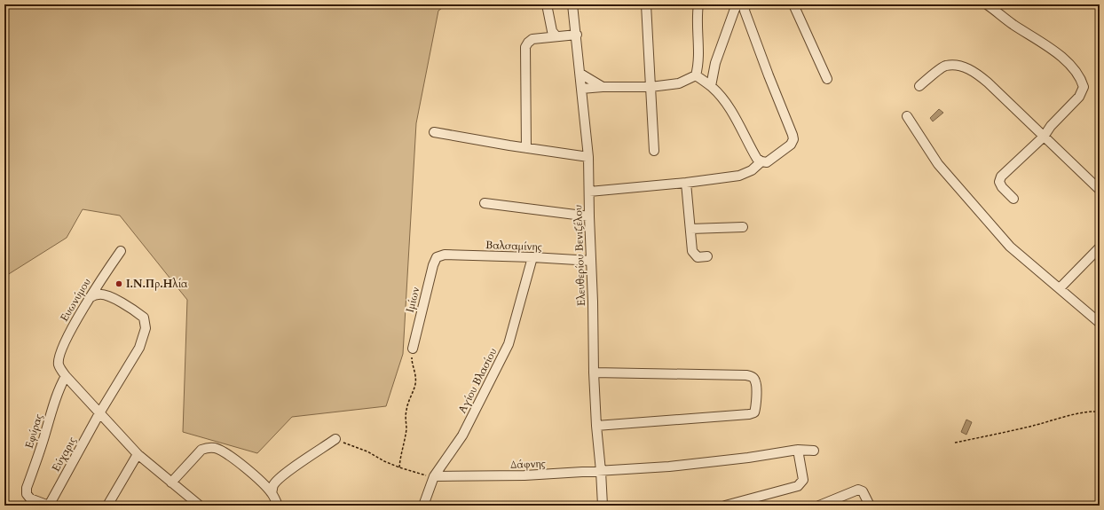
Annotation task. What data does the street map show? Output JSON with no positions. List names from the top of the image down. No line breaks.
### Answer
{"streets":{"street":["Βαλσαμίνης","Ελευθερίου Βενιζέλου","Ευωνύμου","Ιμίων","Αγίου Βλασίου","Εφύρας","Εύχαρις","Δάφνης"]},"crossings":[["Βαλσαμίνης","Ελευθερίου Βενιζέλου"],["Βαλσαμίνης","Ιμίων"],["Βαλσαμίνης","Αγίου Βλασίου"],["Ελευθερίου Βενιζέλου","Δάφνης"],["Ευωνύμου","Εφύρας"],["Ευωνύμου","Εύχαρις"],["Αγίου Βλασίου","Δάφνης"],["Εφύρας","Εύχαρις"]],"places":["Ι.Ν.Πρ.Ηλία"]}
